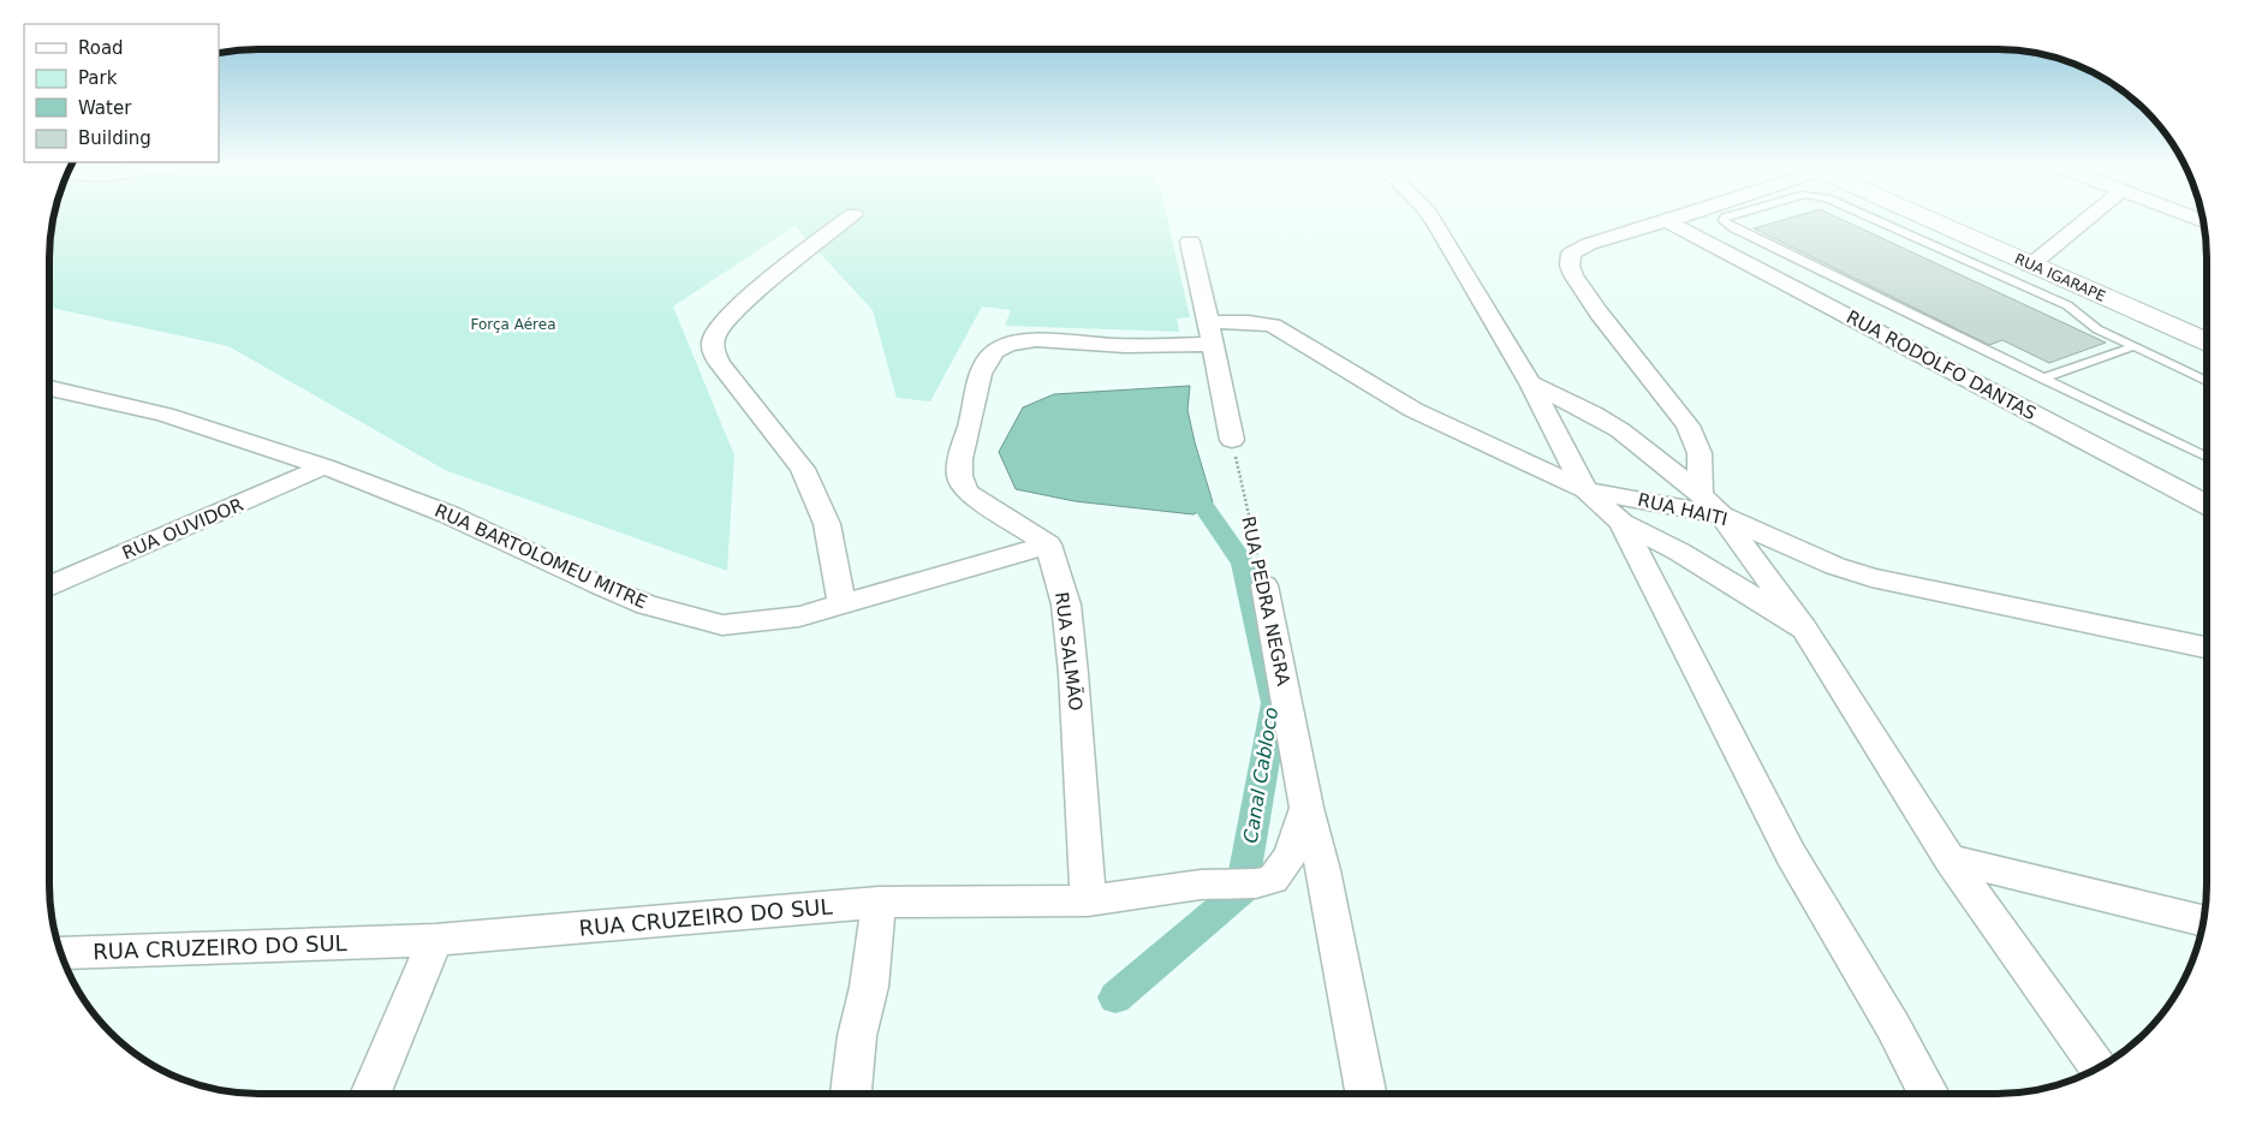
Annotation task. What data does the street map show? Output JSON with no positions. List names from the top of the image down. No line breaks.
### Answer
{"streets":{"main road":["RUA IGARAPE"],"street":["RUA RODOLFO DANTAS","RUA HAITI","RUA OUVIDOR","RUA BARTOLOMEU MITRE","RUA PEDRA NEGRA","RUA SALMÃO","RUA CRUZEIRO DO SUL"]},"crossings":[["RUA OUVIDOR","RUA BARTOLOMEU MITRE"],["RUA BARTOLOMEU MITRE","RUA SALMÃO"],["RUA PEDRA NEGRA","RUA CRUZEIRO DO SUL"],["RUA SALMÃO","RUA CRUZEIRO DO SUL"]],"water":["Canal Cabloco"],"parks":["Força Aérea"],"legend":["Road","Park","Water","Building"]}
